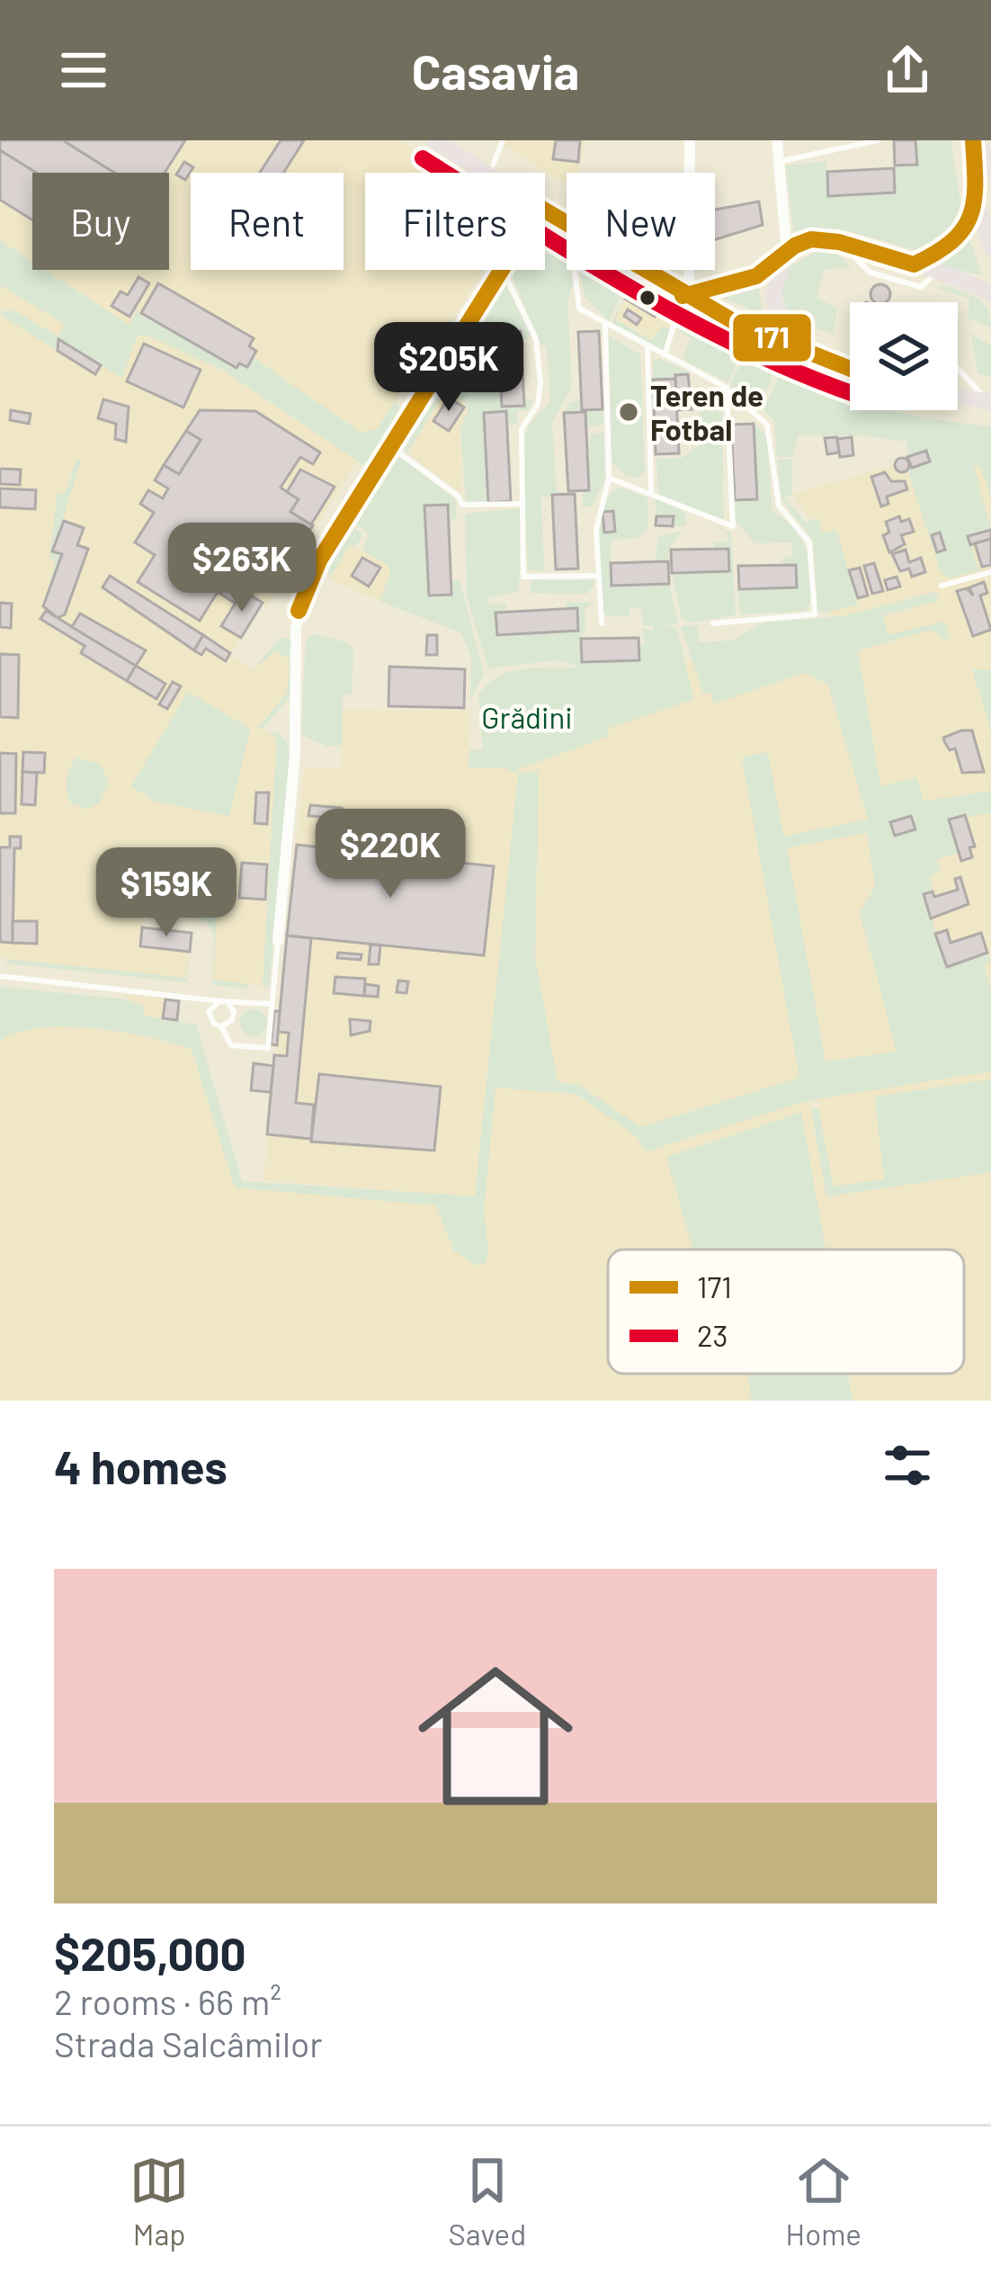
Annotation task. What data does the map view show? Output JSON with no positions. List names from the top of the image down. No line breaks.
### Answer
{"parks":["Grădini"],"places":["Teren de Fotbal"],"lines":["transit line 171","transit line 23"],"legend":["171","23"],"page":{"header":"Casavia","chip":["Buy","Rent","Filters","New"],"price":["$205K","$263K","$220K","$159K"],"heading":"4 homes","list":[{"name":"$205,000","note":"2 rooms · 66 m² · Strada Salcâmilor"}],"tabs":["Map","Saved","Home"]}}
